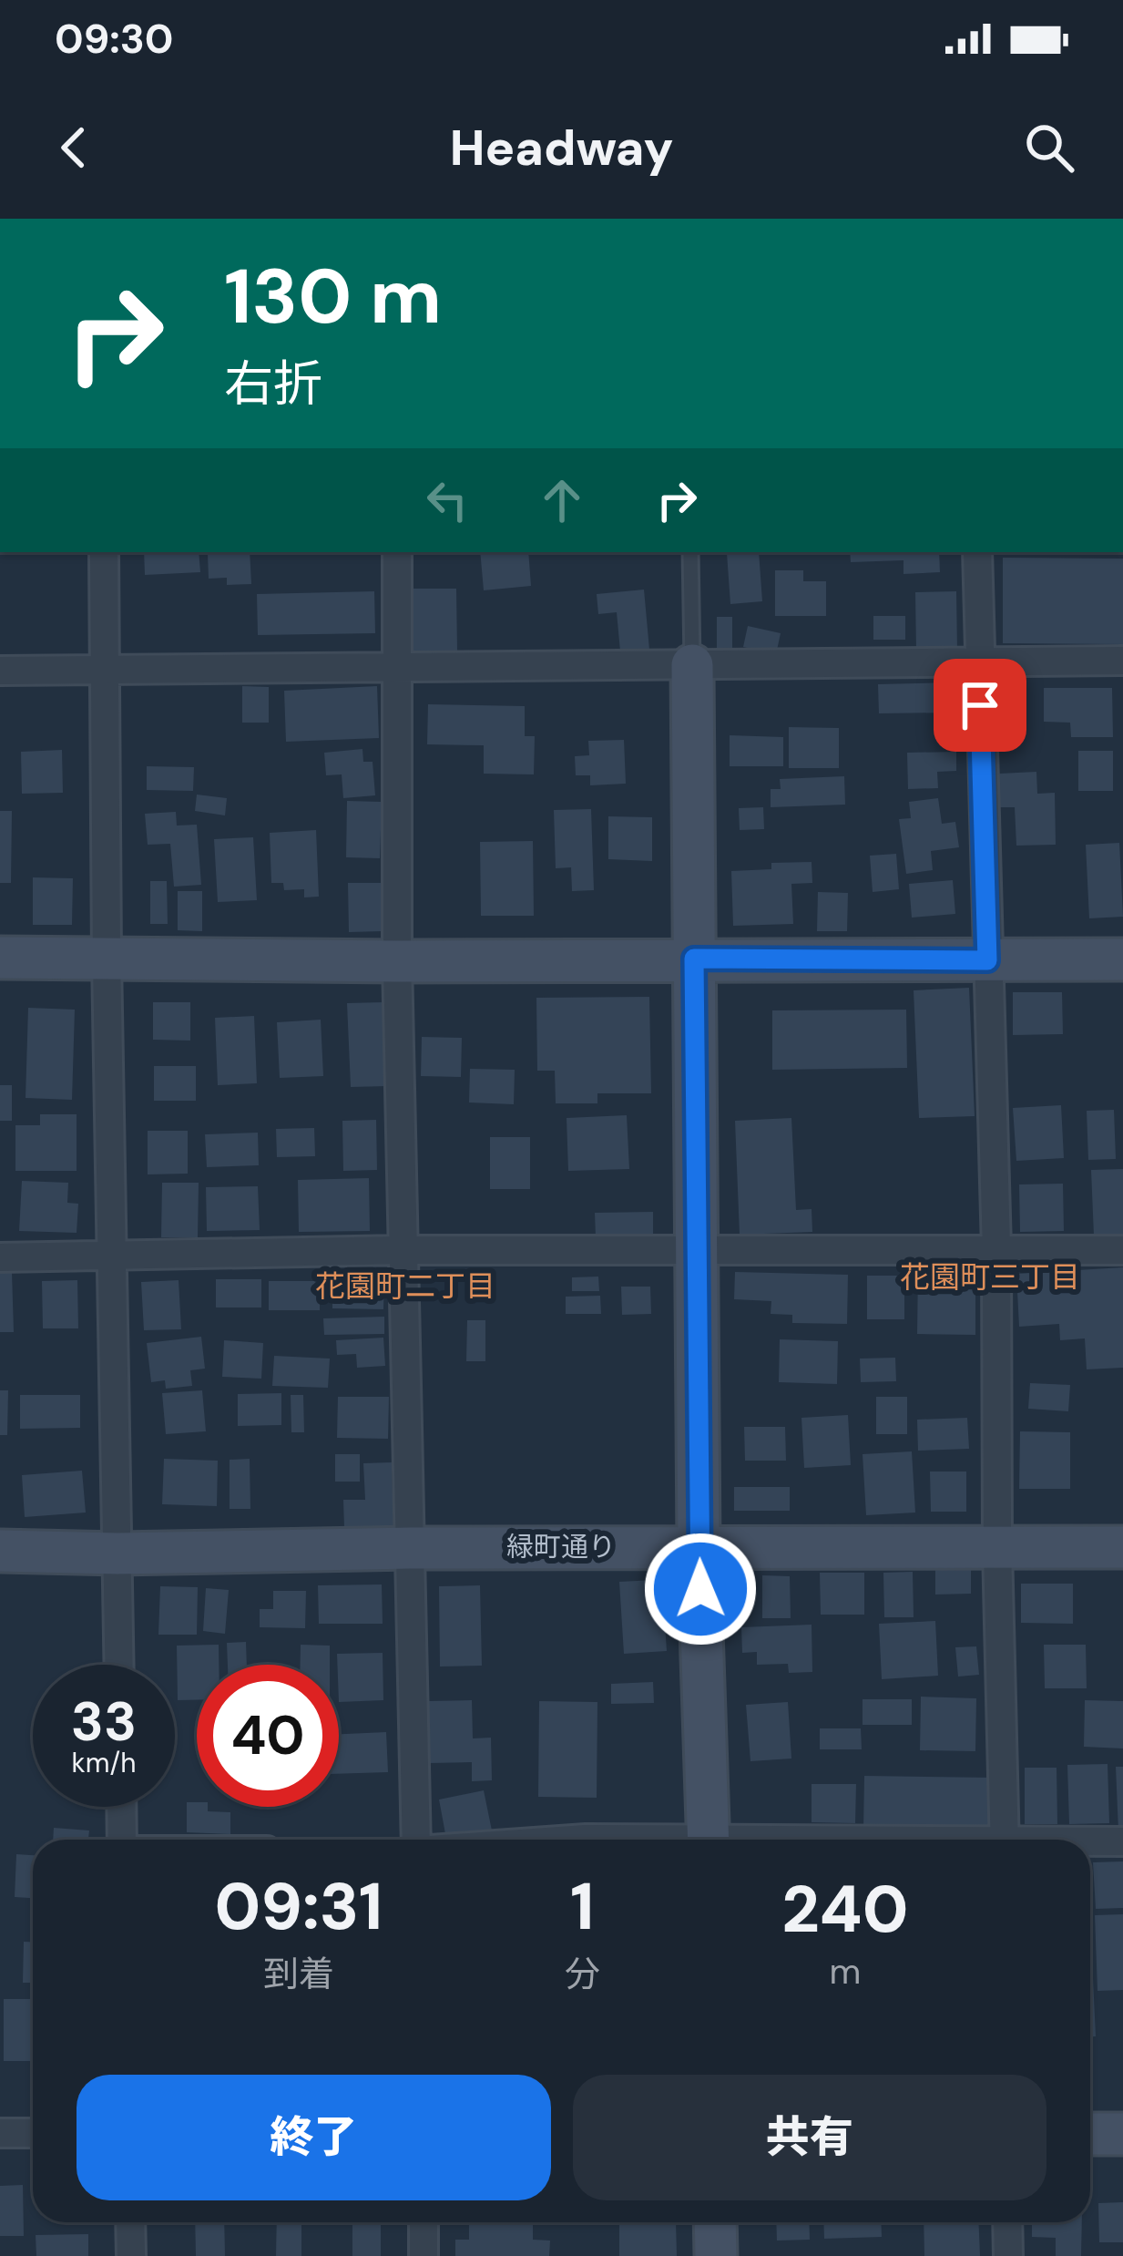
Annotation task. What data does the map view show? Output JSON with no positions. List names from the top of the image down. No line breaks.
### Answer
{"streets":{"street":["緑町通り"]},"districts":["花園町三丁目","花園町二丁目"],"page":{"status":"09:30","header":"Headway","turn":["130 m","右折"],"speed":"33 km/h","limit":"40","eta":["09:31","到着","1","分","240","m"],"buttons":["終了","共有"]}}
